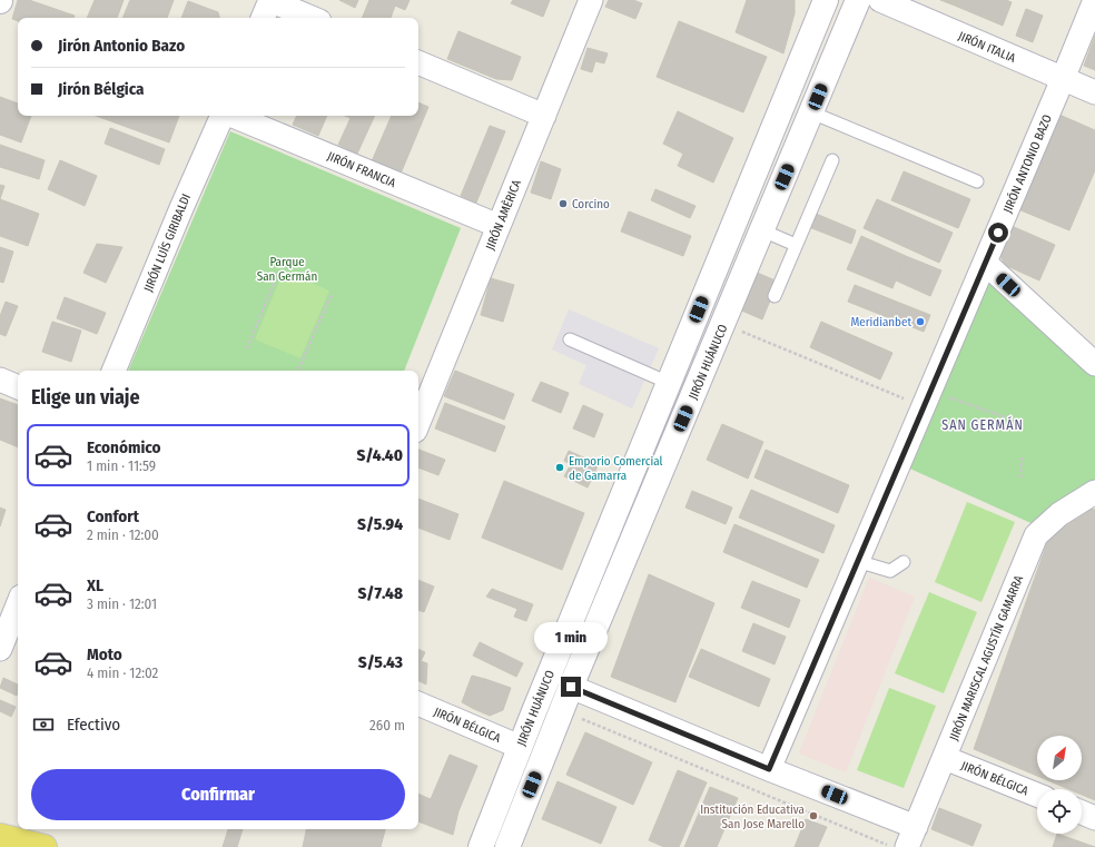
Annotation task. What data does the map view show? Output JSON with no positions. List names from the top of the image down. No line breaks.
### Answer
{"streets":{"street":["JIRÓN ITALIA","JIRÓN ANTONIO BAZO","JIRÓN FRANCIA","JIRÓN AMÈRICA","JIRÓN LUÍS GIRIBALDI","JIRÓN HUÁNUCO","JIRÓN MARISCAL AGUSTÍN GAMARRA","JIRÓN BÉLGICA"]},"crossings":[["JIRÓN ITALIA","JIRÓN ANTONIO BAZO"],["JIRÓN FRANCIA","JIRÓN AMÈRICA"],["JIRÓN HUÁNUCO","JIRÓN BÉLGICA"],["JIRÓN MARISCAL AGUSTÍN GAMARRA","JIRÓN BÉLGICA"]],"districts":["SAN GERMÁN"],"parks":["Parque San Germán"],"places":["Corcino","Meridianbet","Emporio Comercial de Gamarra","Institución Educativa San Jose Marello"],"north":"top right","page":{"banner":["Jirón Antonio Bazo","Jirón Bélgica"],"heading":"Elige un viaje","list":[{"name":"Económico","note":"1 min · 11:59","value":"S/4.40"},{"name":"Confort","note":"2 min · 12:00","value":"S/5.94"},{"name":"XL","note":"3 min · 12:01","value":"S/7.48"},{"name":"Moto","note":"4 min · 12:02","value":"S/5.43"}],"bubble":"1 min","pay":["Efectivo","260 m"],"buttons":"Confirmar"}}
